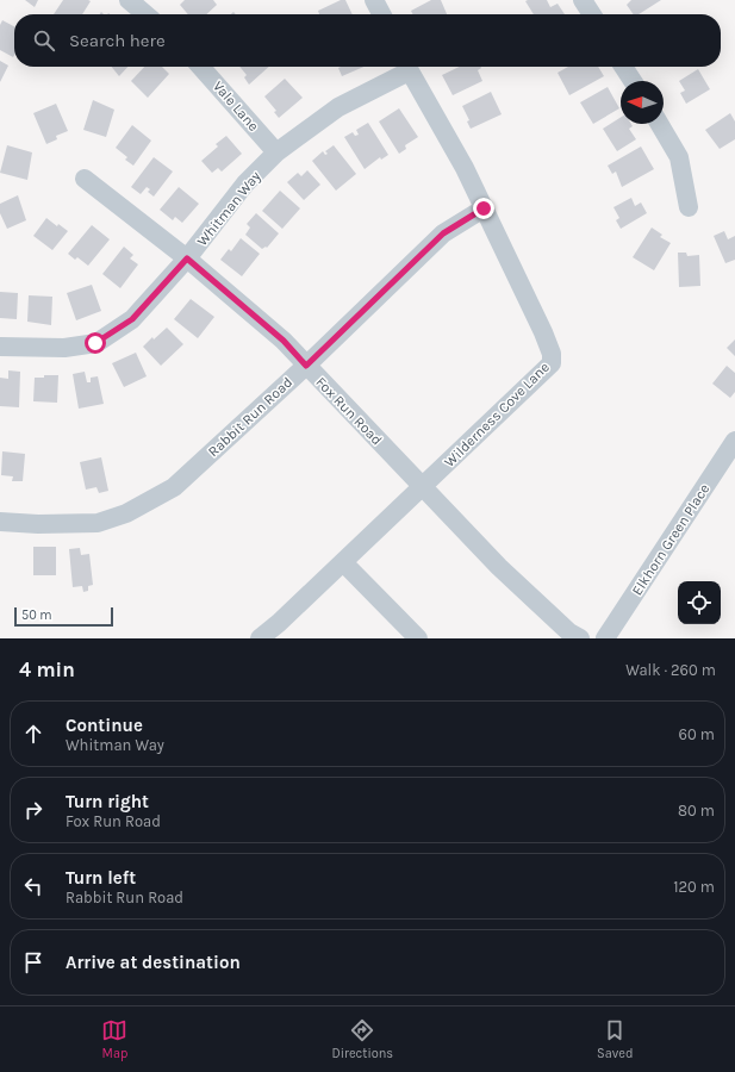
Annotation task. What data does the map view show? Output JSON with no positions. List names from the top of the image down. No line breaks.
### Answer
{"streets":{"street":["Vale Lane","Whitman Way","Fox Run Road","Wilderness Cove Lane","Rabbit Run Road","Elkhorn Green Place"]},"crossings":[["Vale Lane","Whitman Way"],["Whitman Way","Fox Run Road"],["Fox Run Road","Wilderness Cove Lane"],["Fox Run Road","Rabbit Run Road"],["Wilderness Cove Lane","Rabbit Run Road"]],"scale_bar":"50 m","north":"left","page":{"search":"Search here","scale":"50 m","heading":["4 min","Walk · 260 m"],"list":[["Continue","Whitman Way","60 m"],["Turn right","Fox Run Road","80 m"],["Turn left","Rabbit Run Road","120 m"],"Arrive at destination"],"nav":["Map","Directions","Saved"]}}
